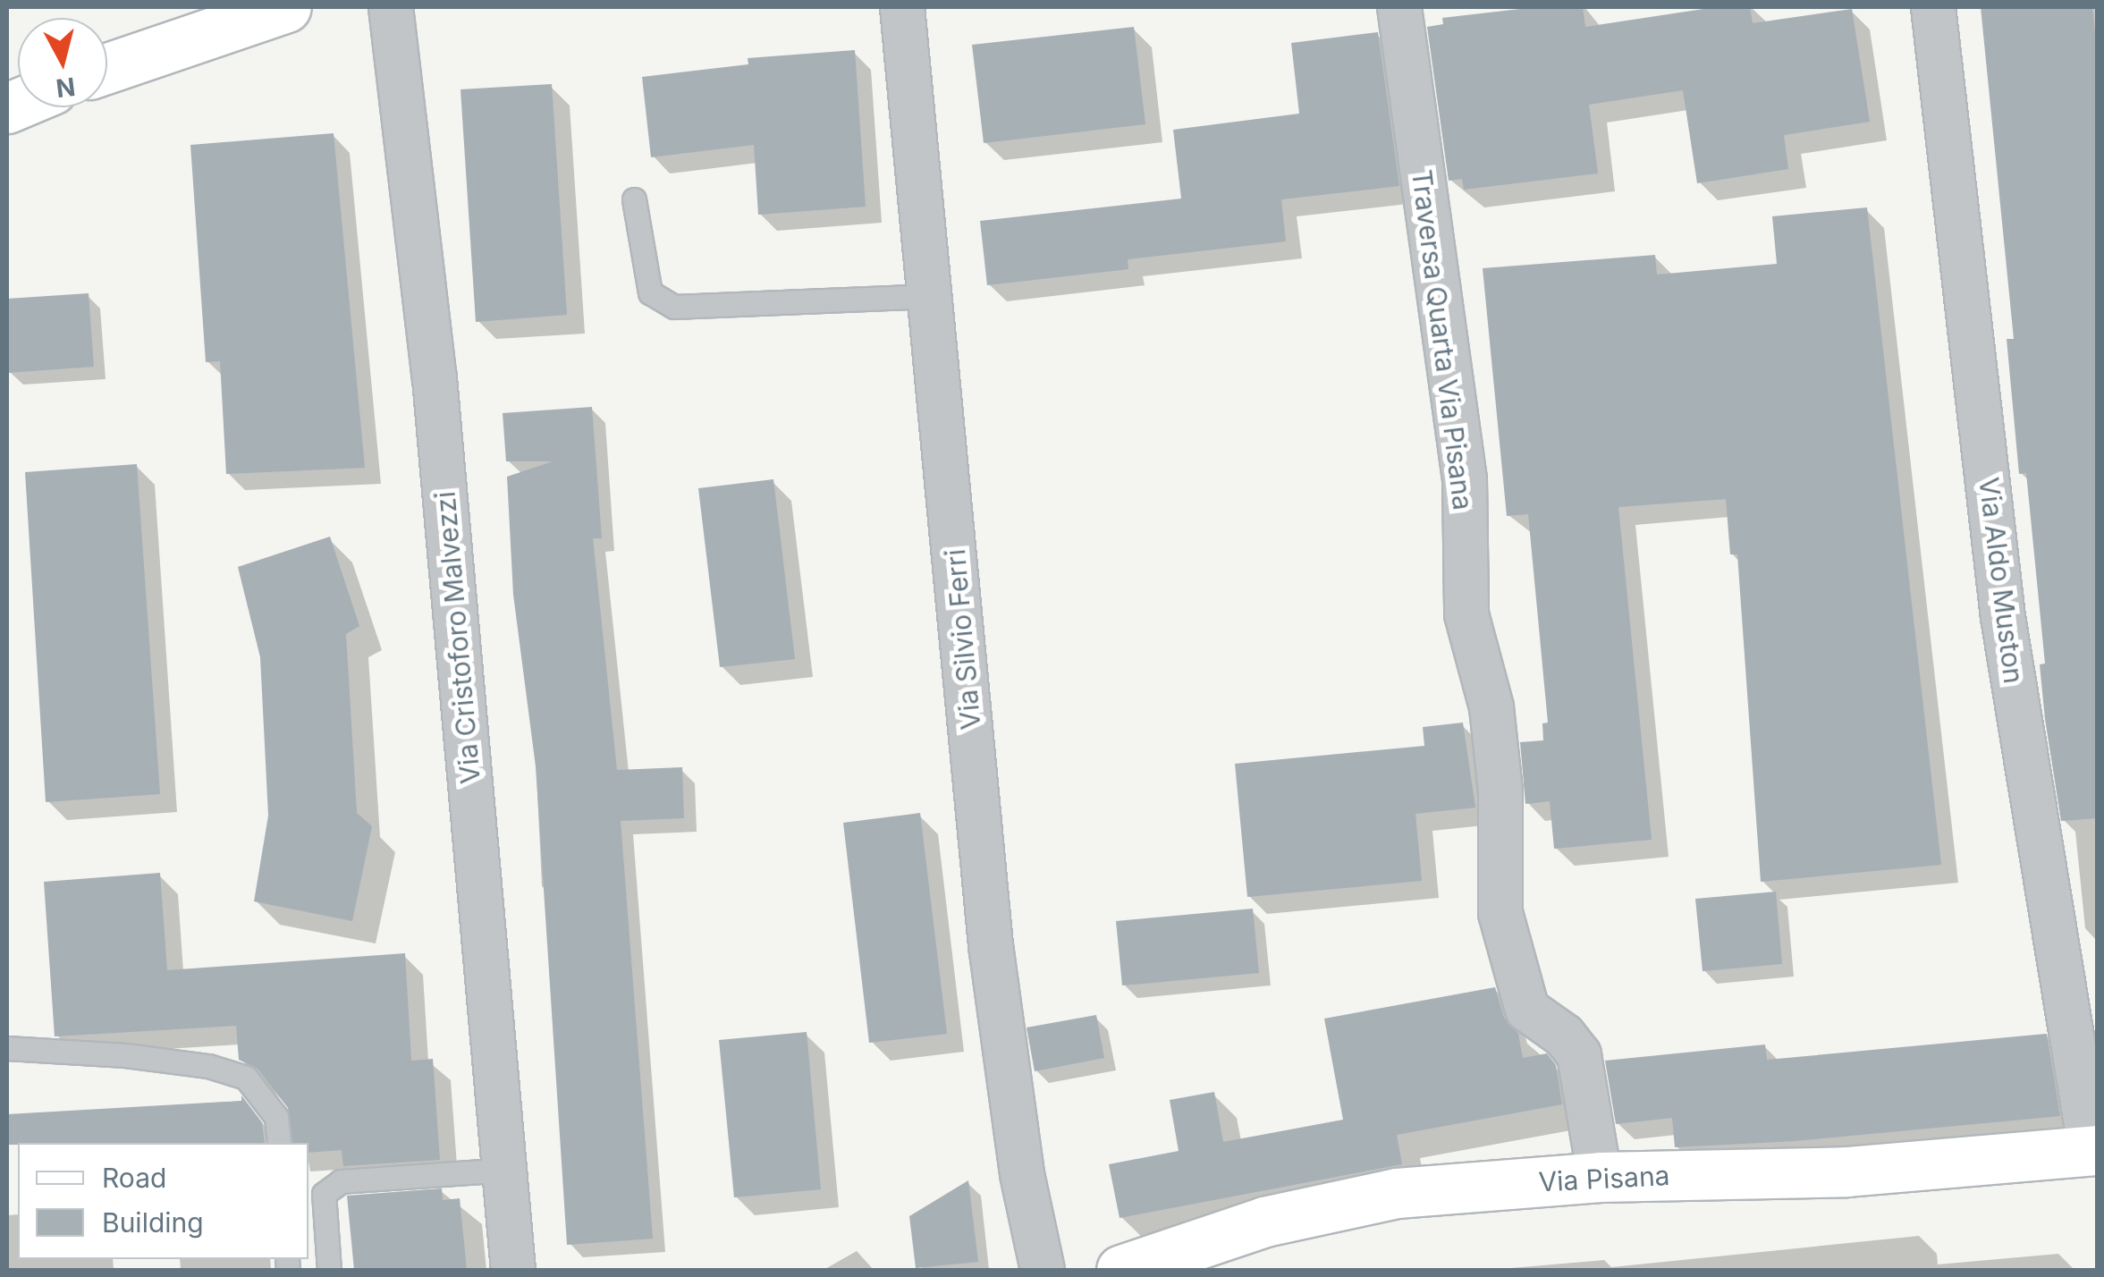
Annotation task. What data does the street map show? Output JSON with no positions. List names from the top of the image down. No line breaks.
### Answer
{"streets":{"main road":["Via Pisana"],"street":["Traversa Quarta Via Pisana","Via Aldo Muston","Via Cristoforo Malvezzi","Via Silvio Ferri"]},"crossings":[["Traversa Quarta Via Pisana","Via Pisana"],["Via Aldo Muston","Via Pisana"]],"legend":["Road","Building"],"north":"bottom"}
